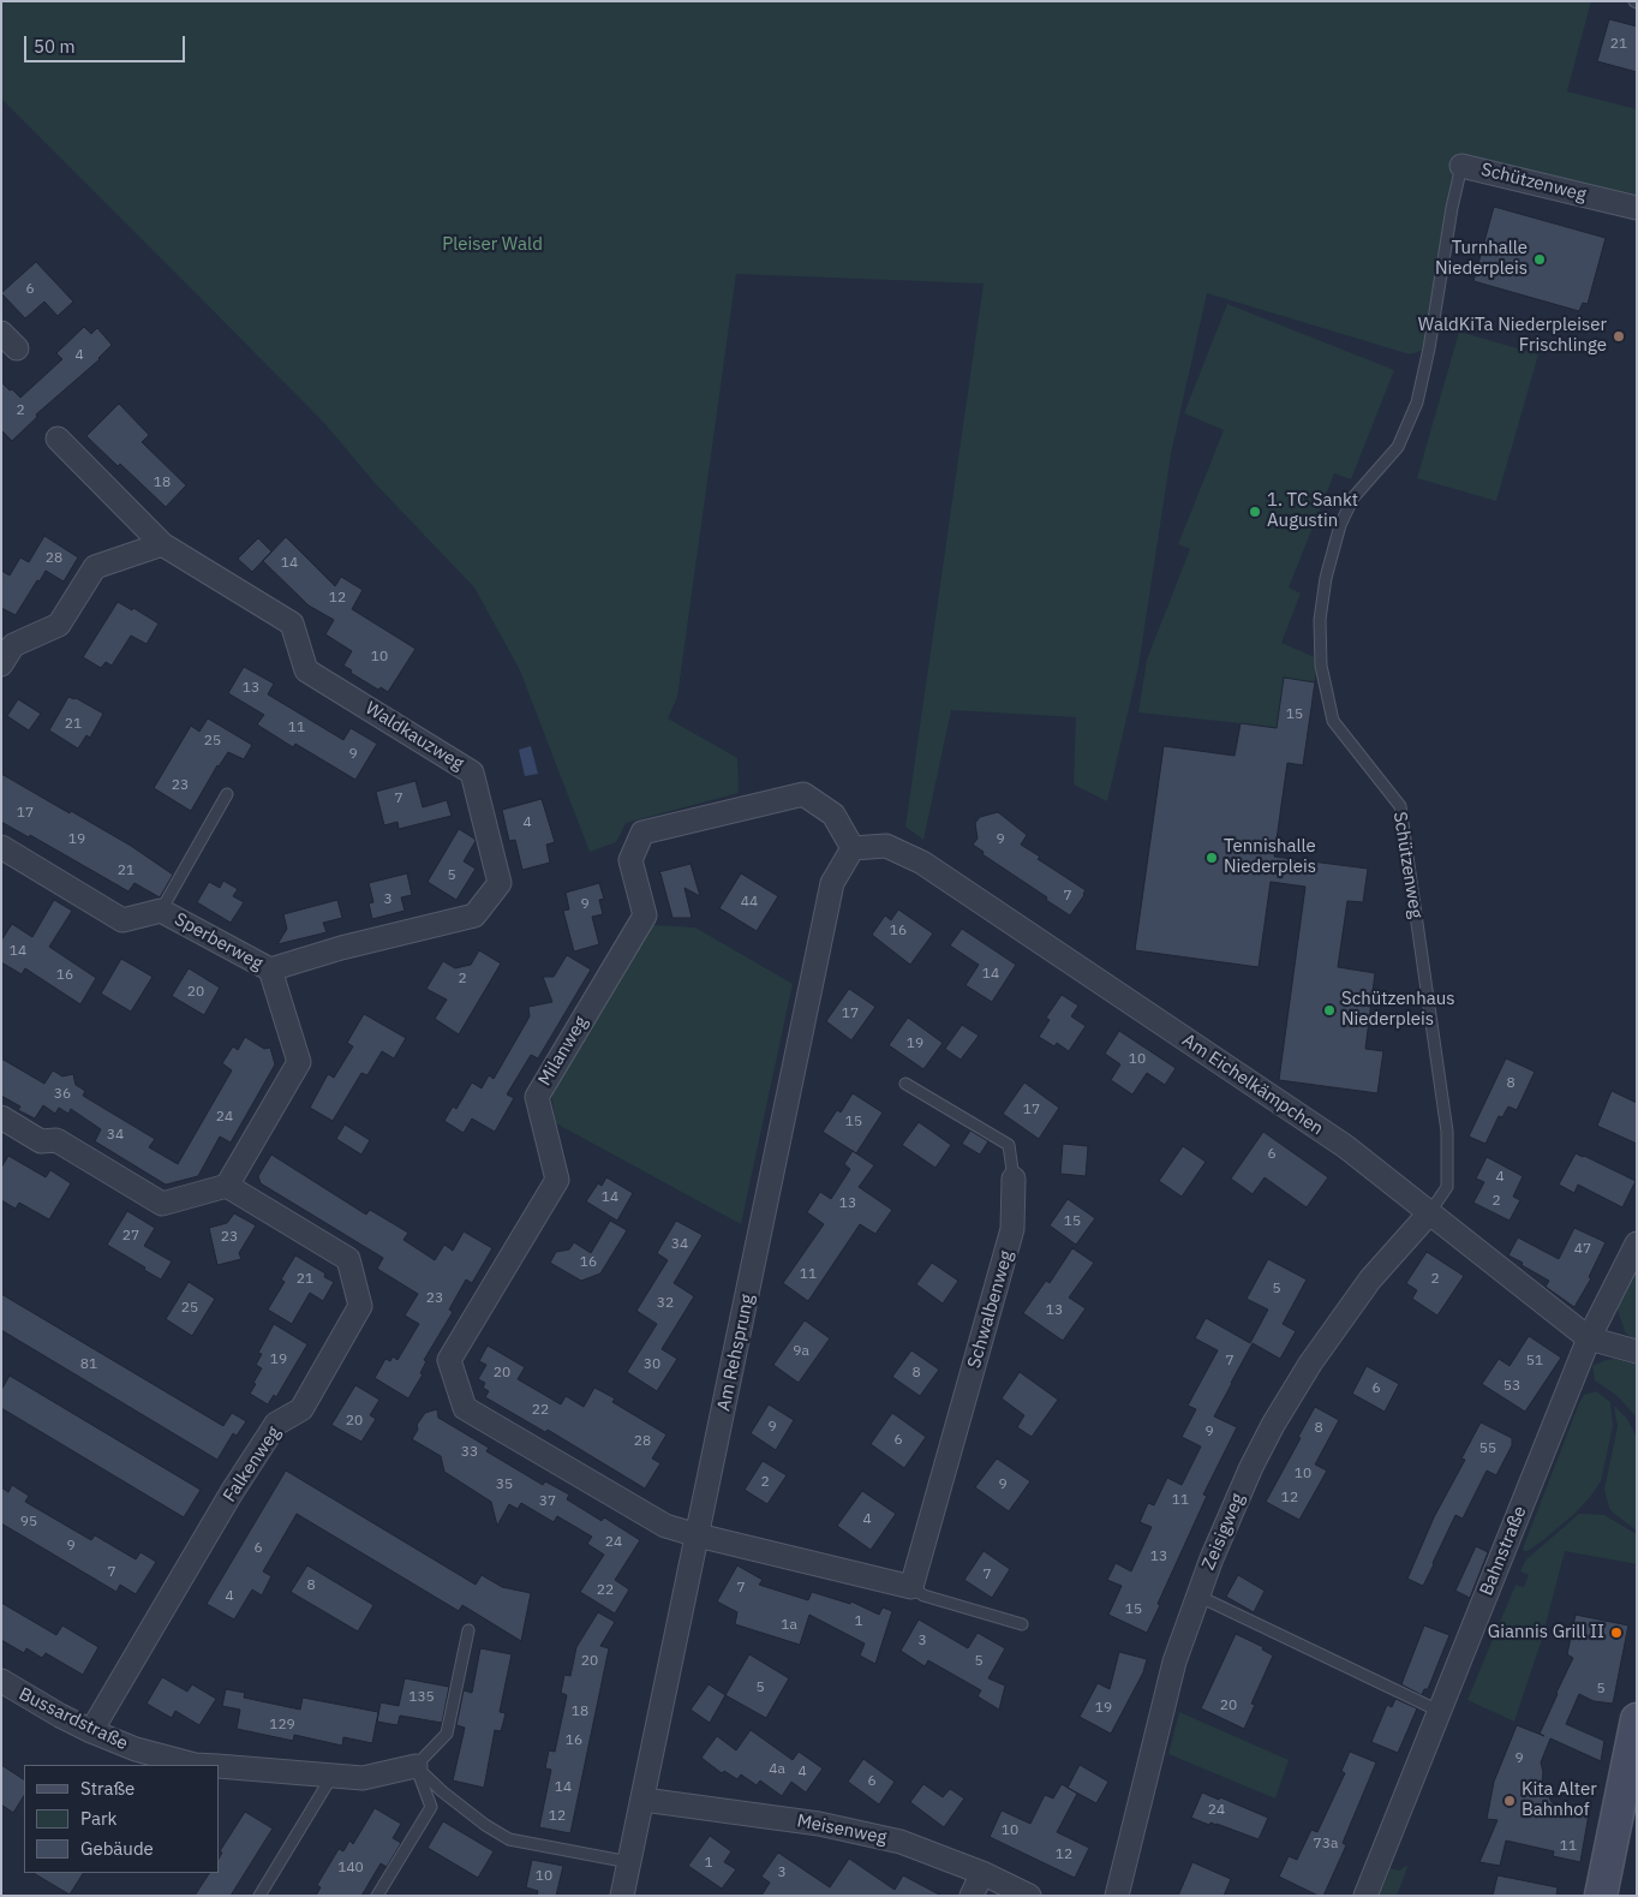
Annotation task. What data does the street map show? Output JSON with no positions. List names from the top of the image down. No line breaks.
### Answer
{"streets":{"street":["Schützenweg","Waldkauzweg","Sperberweg","Milanweg","Am Eichelkämpchen","Schwalbenweg","Am Rehsprung","Falkenweg","Zeisigweg","Bahnstraße","Bussardstraße","Meisenweg"]},"crossings":[["Schützenweg","Am Eichelkämpchen"],["Schützenweg","Zeisigweg"],["Waldkauzweg","Sperberweg"],["Sperberweg","Falkenweg"],["Milanweg","Am Eichelkämpchen"],["Milanweg","Am Rehsprung"],["Am Eichelkämpchen","Am Rehsprung"],["Am Eichelkämpchen","Zeisigweg"],["Am Eichelkämpchen","Bahnstraße"],["Am Rehsprung","Meisenweg"],["Falkenweg","Bussardstraße"]],"parks":["Pleiser Wald"],"places":["Turnhalle Niederpleis","WaldKiTa Niederpleiser Frischlinge","1. TC Sankt Augustin","Tennishalle Niederpleis","Schützenhaus Niederpleis","Giannis Grill II","Kita Alter Bahnhof"],"house_numbers":["21","6","4","2","18","28","14","12","10","13","15","21","11","25","9","23","7","17","4","19","9","21","5","7","3","44","9","16","14","14","16","2","20","17","19","10","8","36","17","24","15","34","6","4","14","2","13","15","27","23","34","47","16","11","21","2","5","23","32","25","13","9a","19","7","51","81","30","20","8","53","6","22","20","9","8","9","6","28","55","33","10","2","35","9","12","11","37","4","95","24","9","6","13","7","7","8","7","22","4","15","1","1a","3","20","5","5","5","135","20","19","18","129","16","9","4a","4","6","14","24","12","10","73a","11","12","1","140","3","10"],"legend":["Straße","Park","Gebäude"],"scale_bar":"50 m"}
